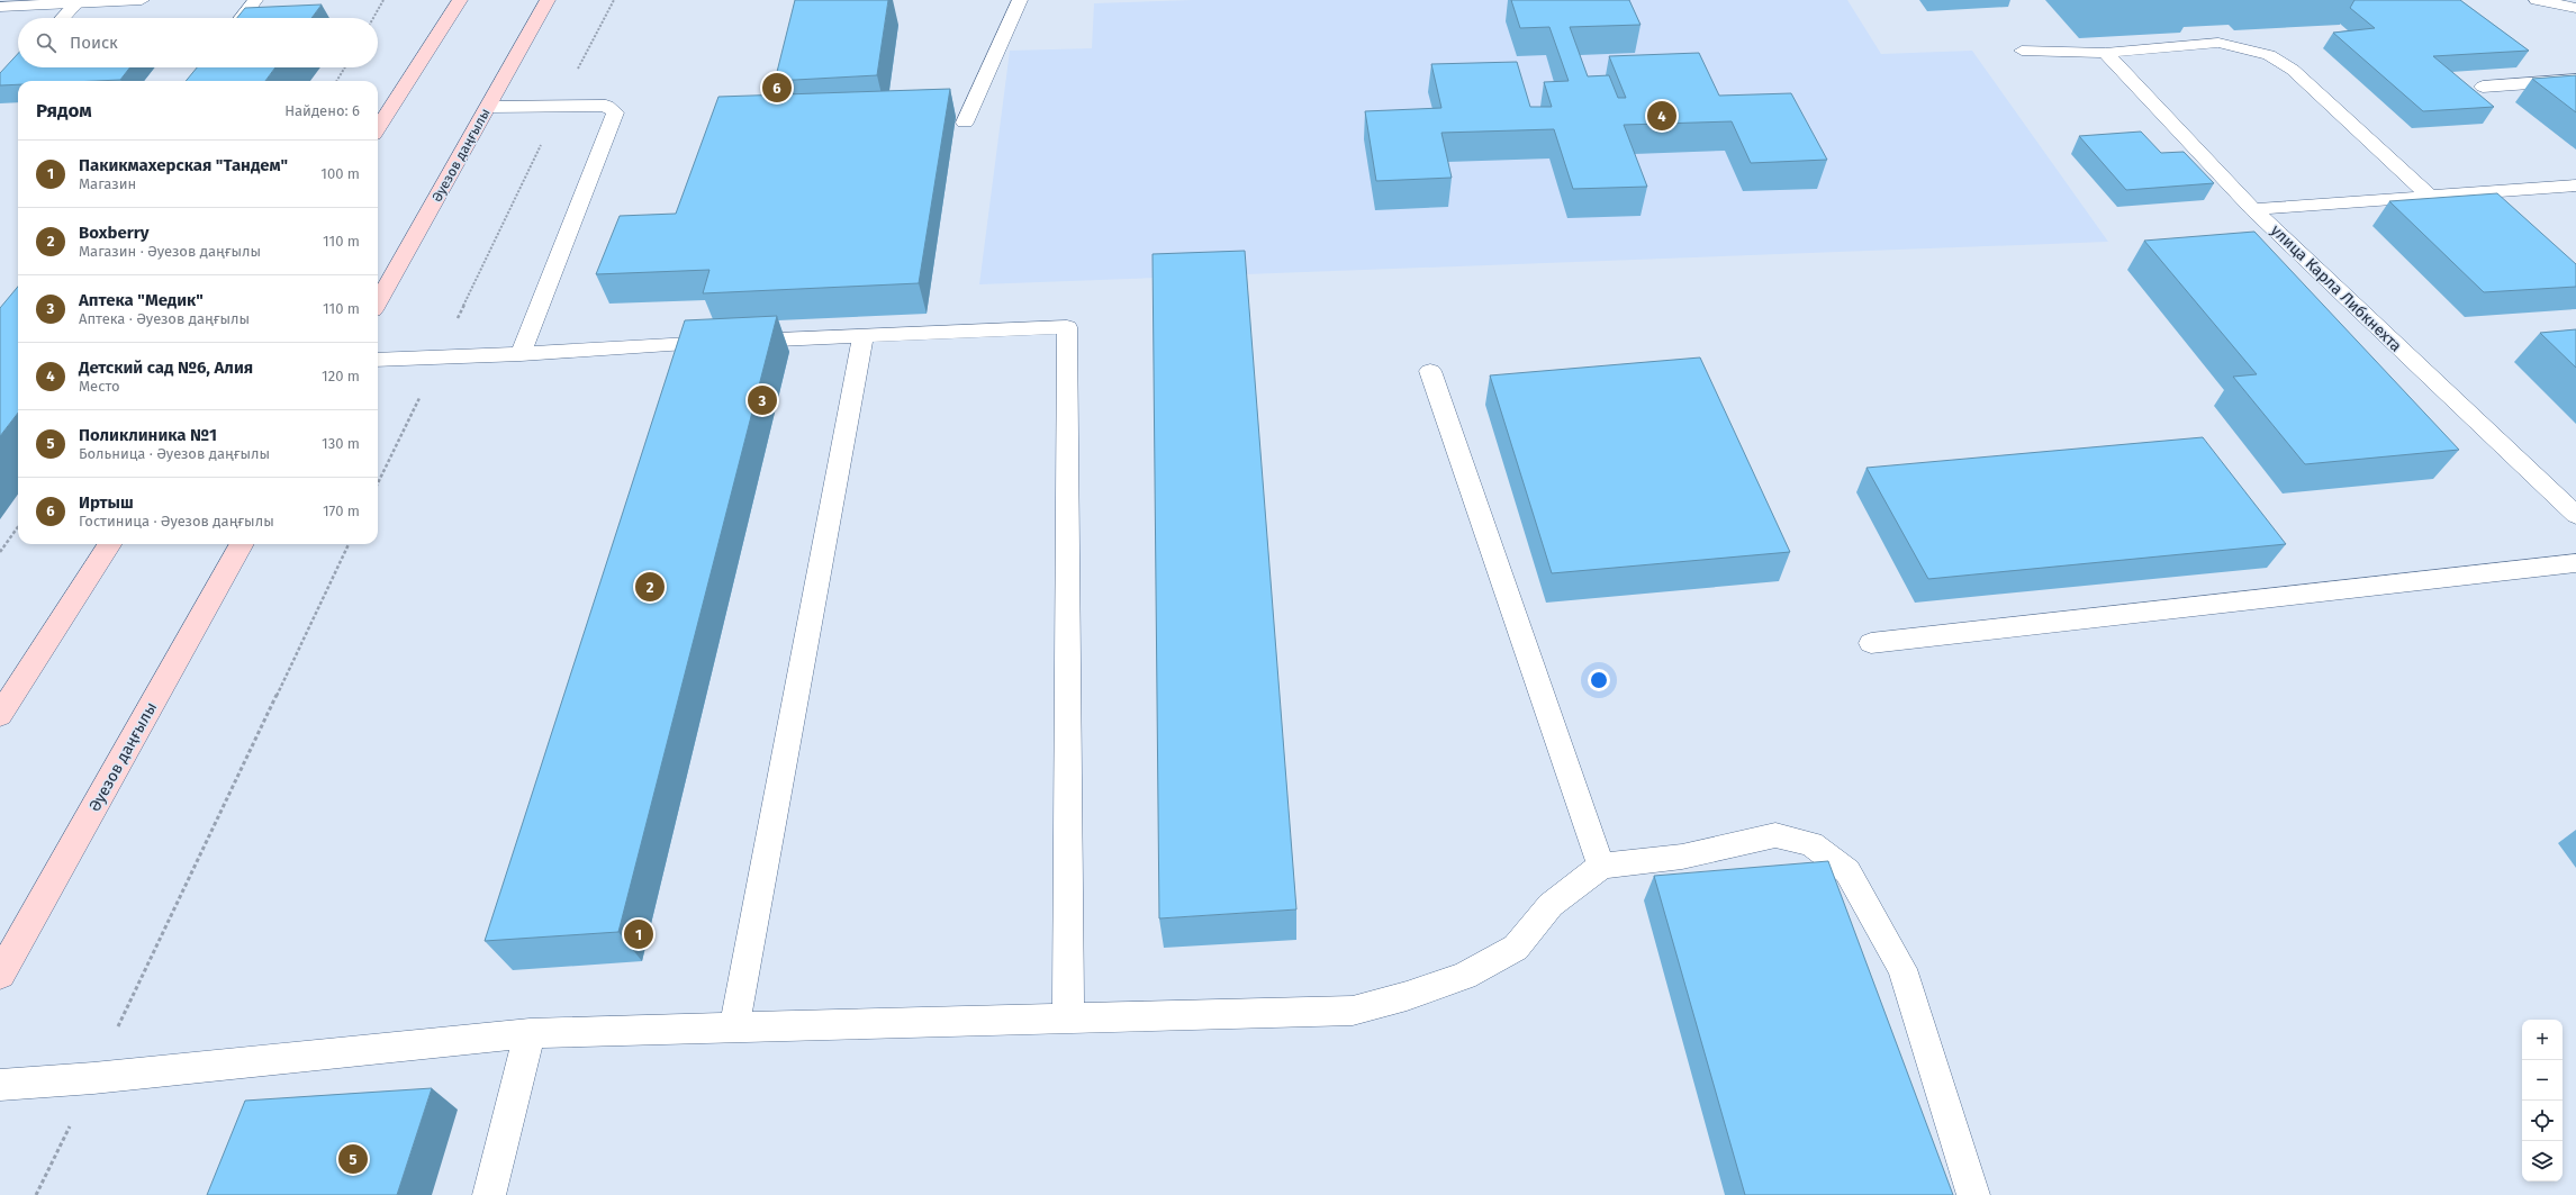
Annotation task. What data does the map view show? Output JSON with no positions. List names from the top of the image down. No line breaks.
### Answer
{"streets":{"main road":["Әуезов даңғылы"],"street":["улица Карла Либкнехта"]},"page":{"search":"Поиск","pins":["6","4","3","2","1","5"],"heading":["Рядом","Найдено: 6"],"list":[{"mark":"1","name":"Пакикмахерская \"Тандем\"","note":"Магазин","value":"100 m"},{"mark":"2","name":"Boxberry","note":"Магазин · Әуезов даңғылы","value":"110 m"},{"mark":"3","name":"Аптека \"Медик\"","note":"Аптека · Әуезов даңғылы","value":"110 m"},{"mark":"4","name":"Детский сад №6, Алия","note":"Место","value":"120 m"},{"mark":"5","name":"Поликлиника №1","note":"Больница · Әуезов даңғылы","value":"130 m"},{"mark":"6","name":"Иртыш","note":"Гостиница · Әуезов даңғылы","value":"170 m"}],"map_buttons":["+","−"]}}
